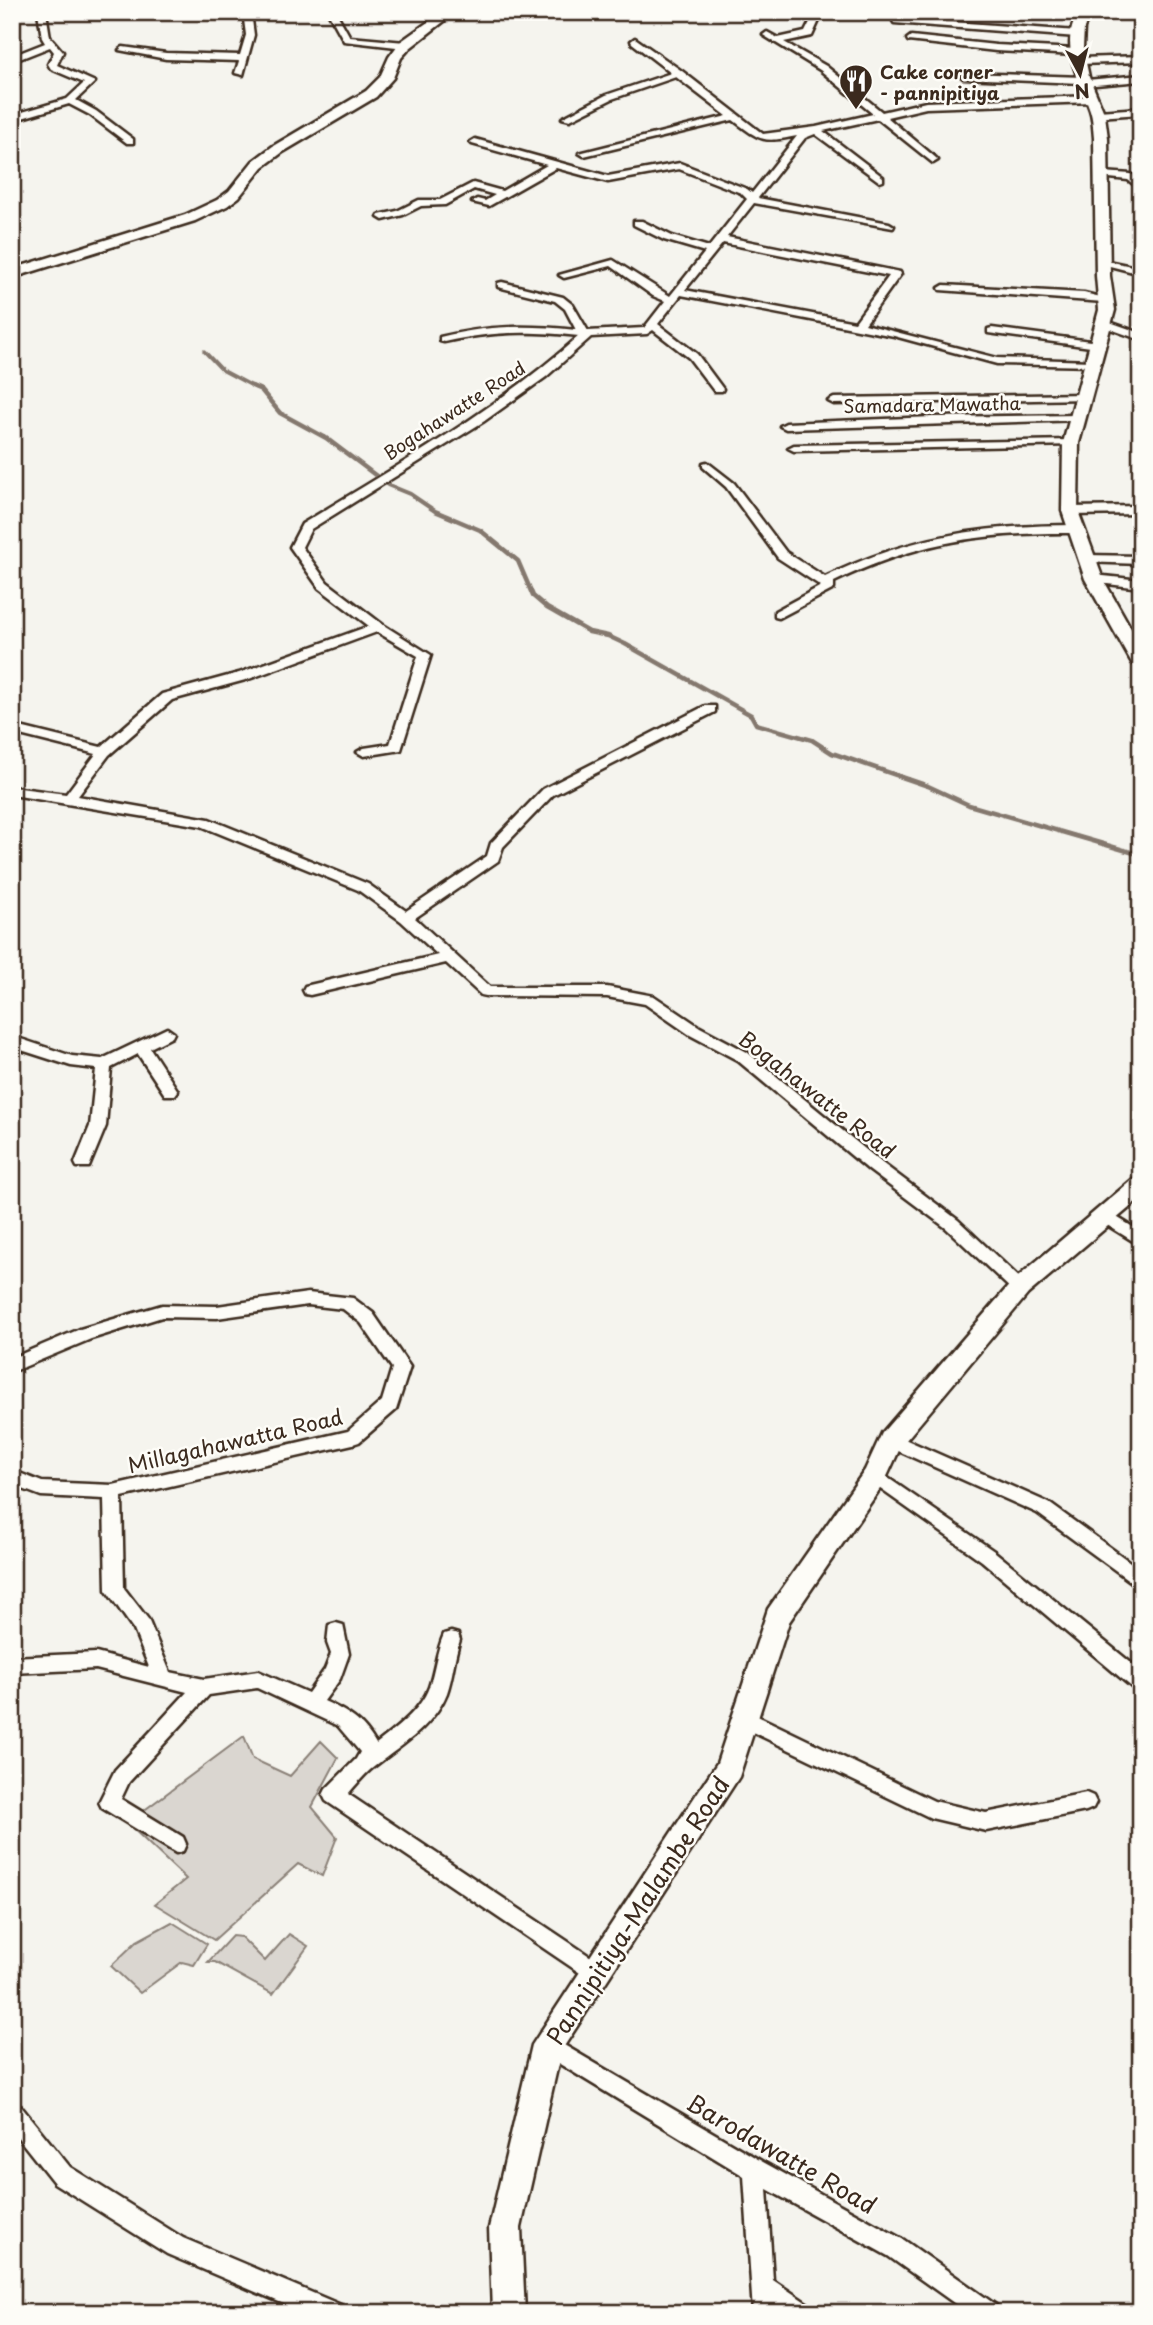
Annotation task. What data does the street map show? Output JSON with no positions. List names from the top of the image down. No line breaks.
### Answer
{"streets":{"street":["Samadara Mawatha","Bogahawatte Road","Millagahawatta Road","Pannipitiya-Malambe Road","Barodawatte Road"]},"crossings":[["Bogahawatte Road","Pannipitiya-Malambe Road"],["Pannipitiya-Malambe Road","Barodawatte Road"]],"places":{"restaurant":["Cake corner - pannipitiya"]},"north":"bottom"}
